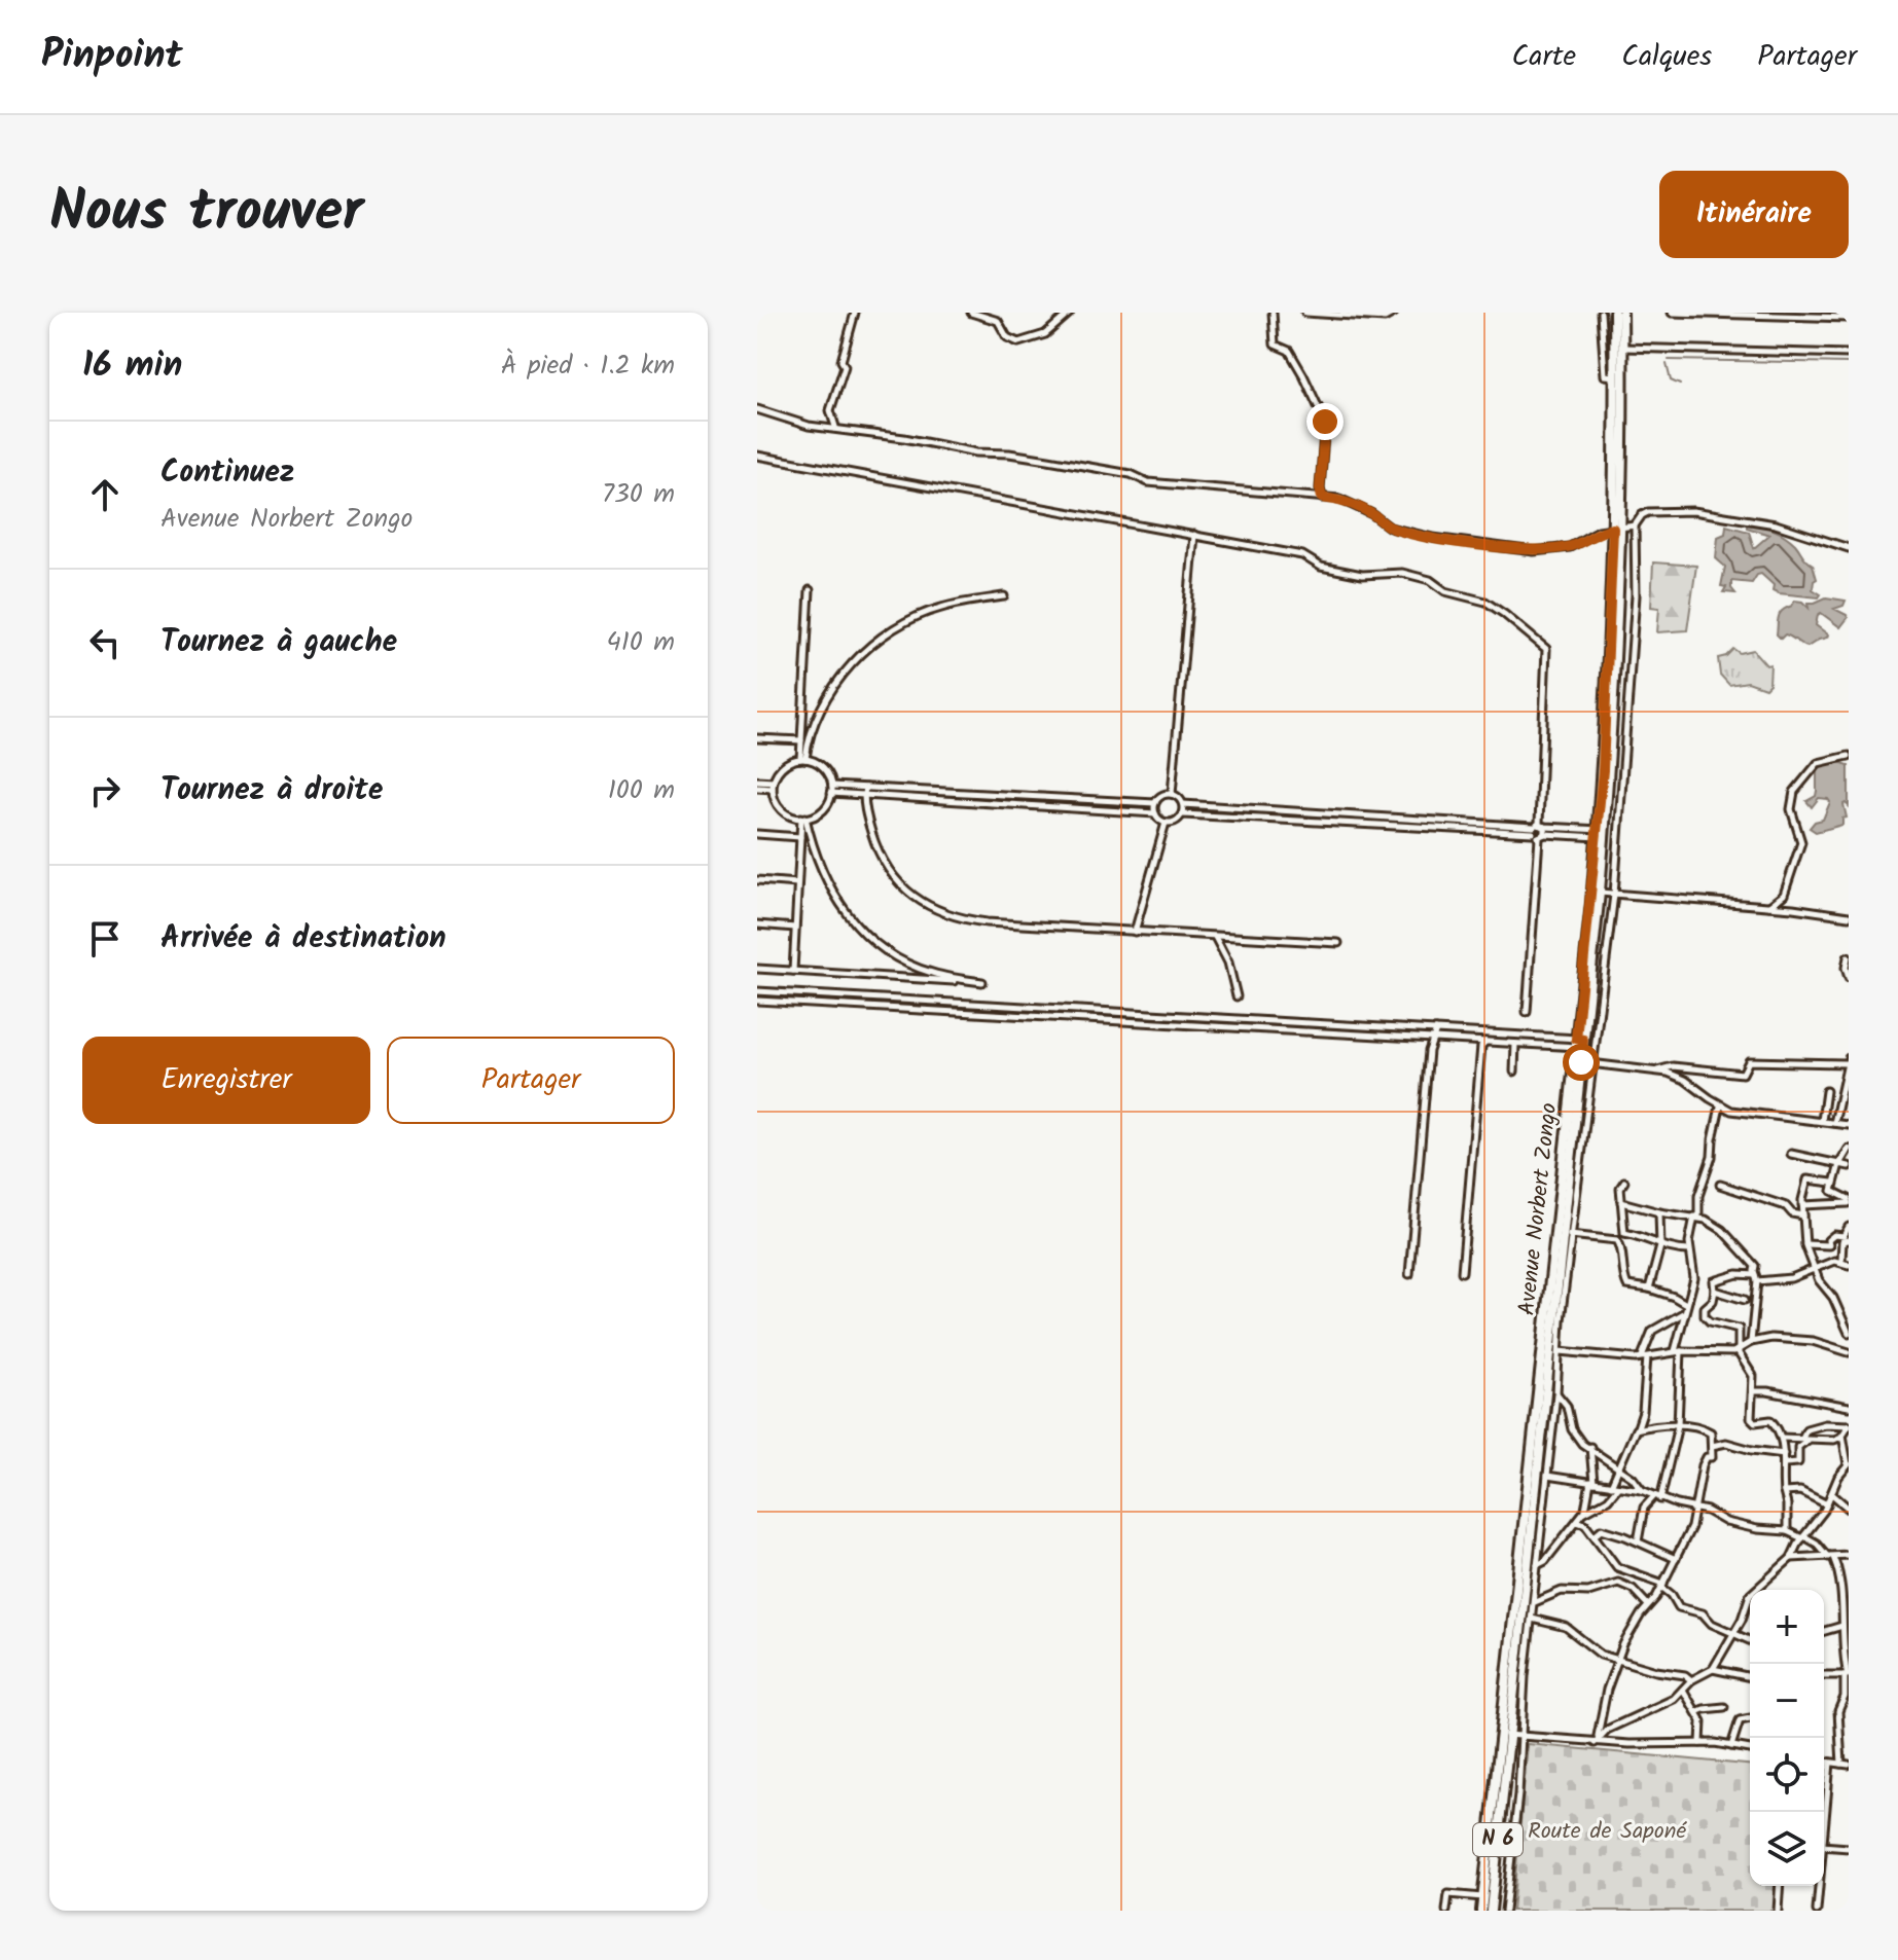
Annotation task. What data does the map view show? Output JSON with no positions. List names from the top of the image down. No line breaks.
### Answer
{"streets":{"main road":["Avenue Norbert Zongo","N 6"]},"crossings":[["Avenue Norbert Zongo","N 6"]],"parks":["Route de Saponé"],"page":{"header":"Pinpoint","nav":["Carte","Calques","Partager"],"title":"Nous trouver","buttons":["Itinéraire",["Enregistrer","Partager"]],"heading":["16 min","À pied · 1.2 km"],"list":[["Continuez","Avenue Norbert Zongo","730 m"],["Tournez à gauche","410 m"],["Tournez à droite","100 m"],"Arrivée à destination"],"map_buttons":["+","−"]}}
